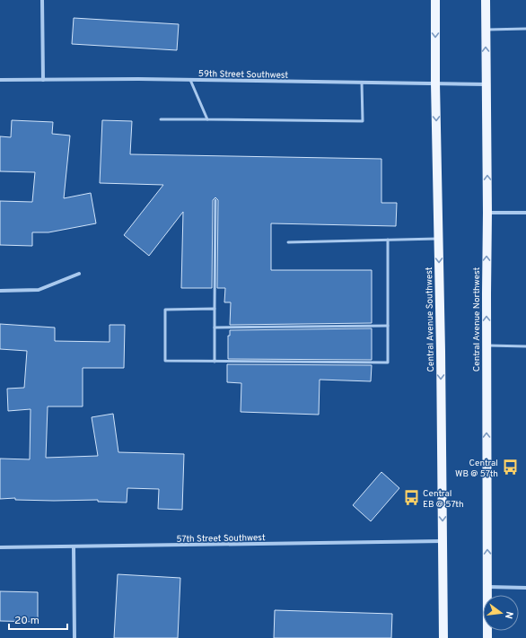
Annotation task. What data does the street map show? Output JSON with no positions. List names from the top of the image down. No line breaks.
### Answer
{"streets":{"main road":["Central Avenue Southwest","Central Avenue Northwest"],"street":["59th Street Southwest","57th Street Southwest"]},"crossings":[["59th Street Southwest","Central Avenue Southwest"],["59th Street Southwest","Central Avenue Northwest"],["Central Avenue Southwest","57th Street Southwest"]],"one_way":["Central Avenue Southwest","Central Avenue Northwest"],"places":{"bus stop":["Central WB @ 57th","Central EB @ 57th"]},"scale_bar":"20 m","north":"right"}
